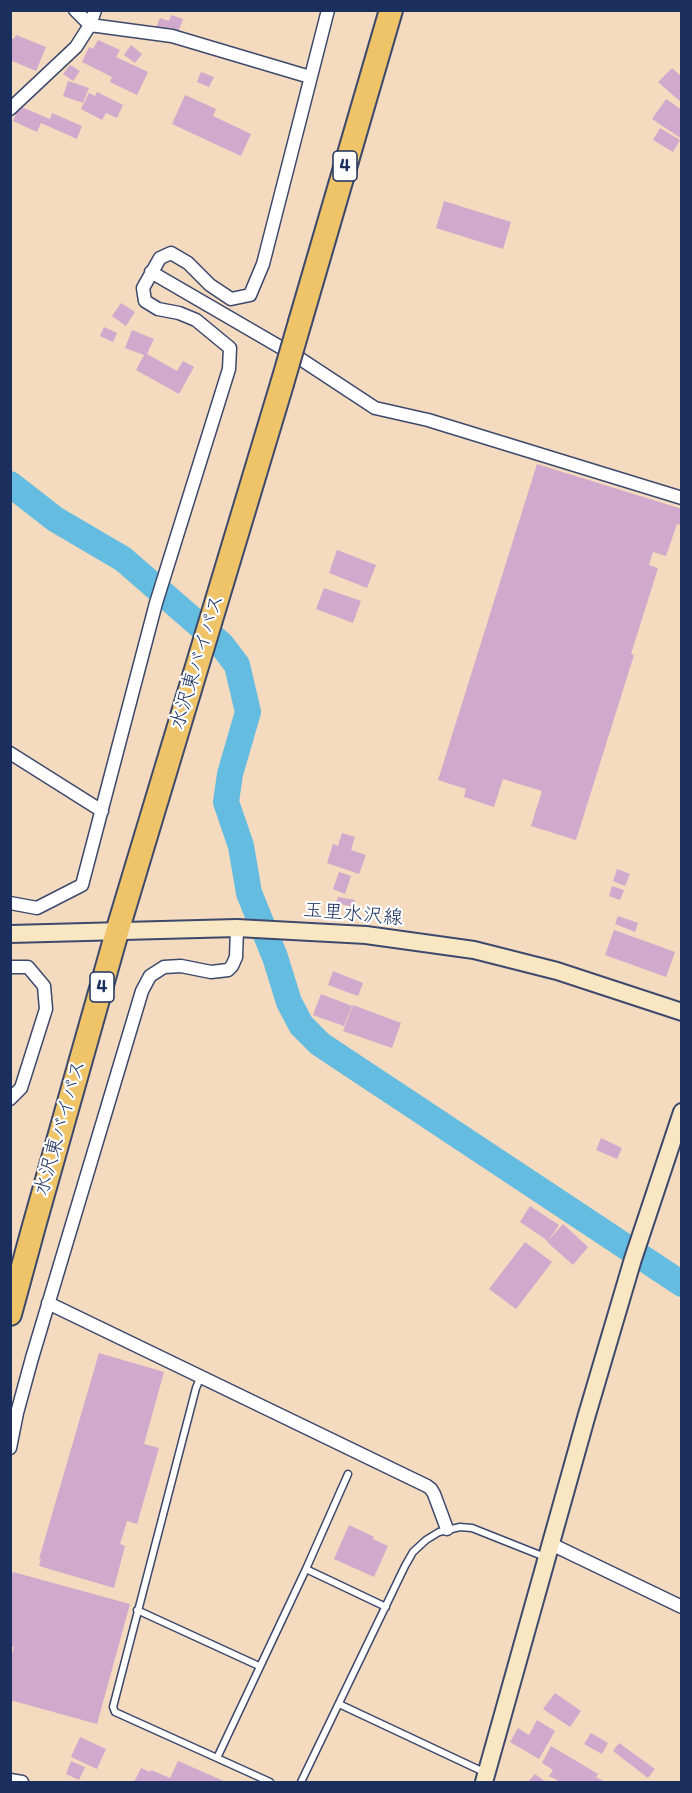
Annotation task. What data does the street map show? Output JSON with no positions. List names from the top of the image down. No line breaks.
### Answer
{"streets":{"highway":["4","水沢東バイパス"],"main road":["玉里水沢線"]},"crossings":[["水沢東バイパス","玉里水沢線"]]}
